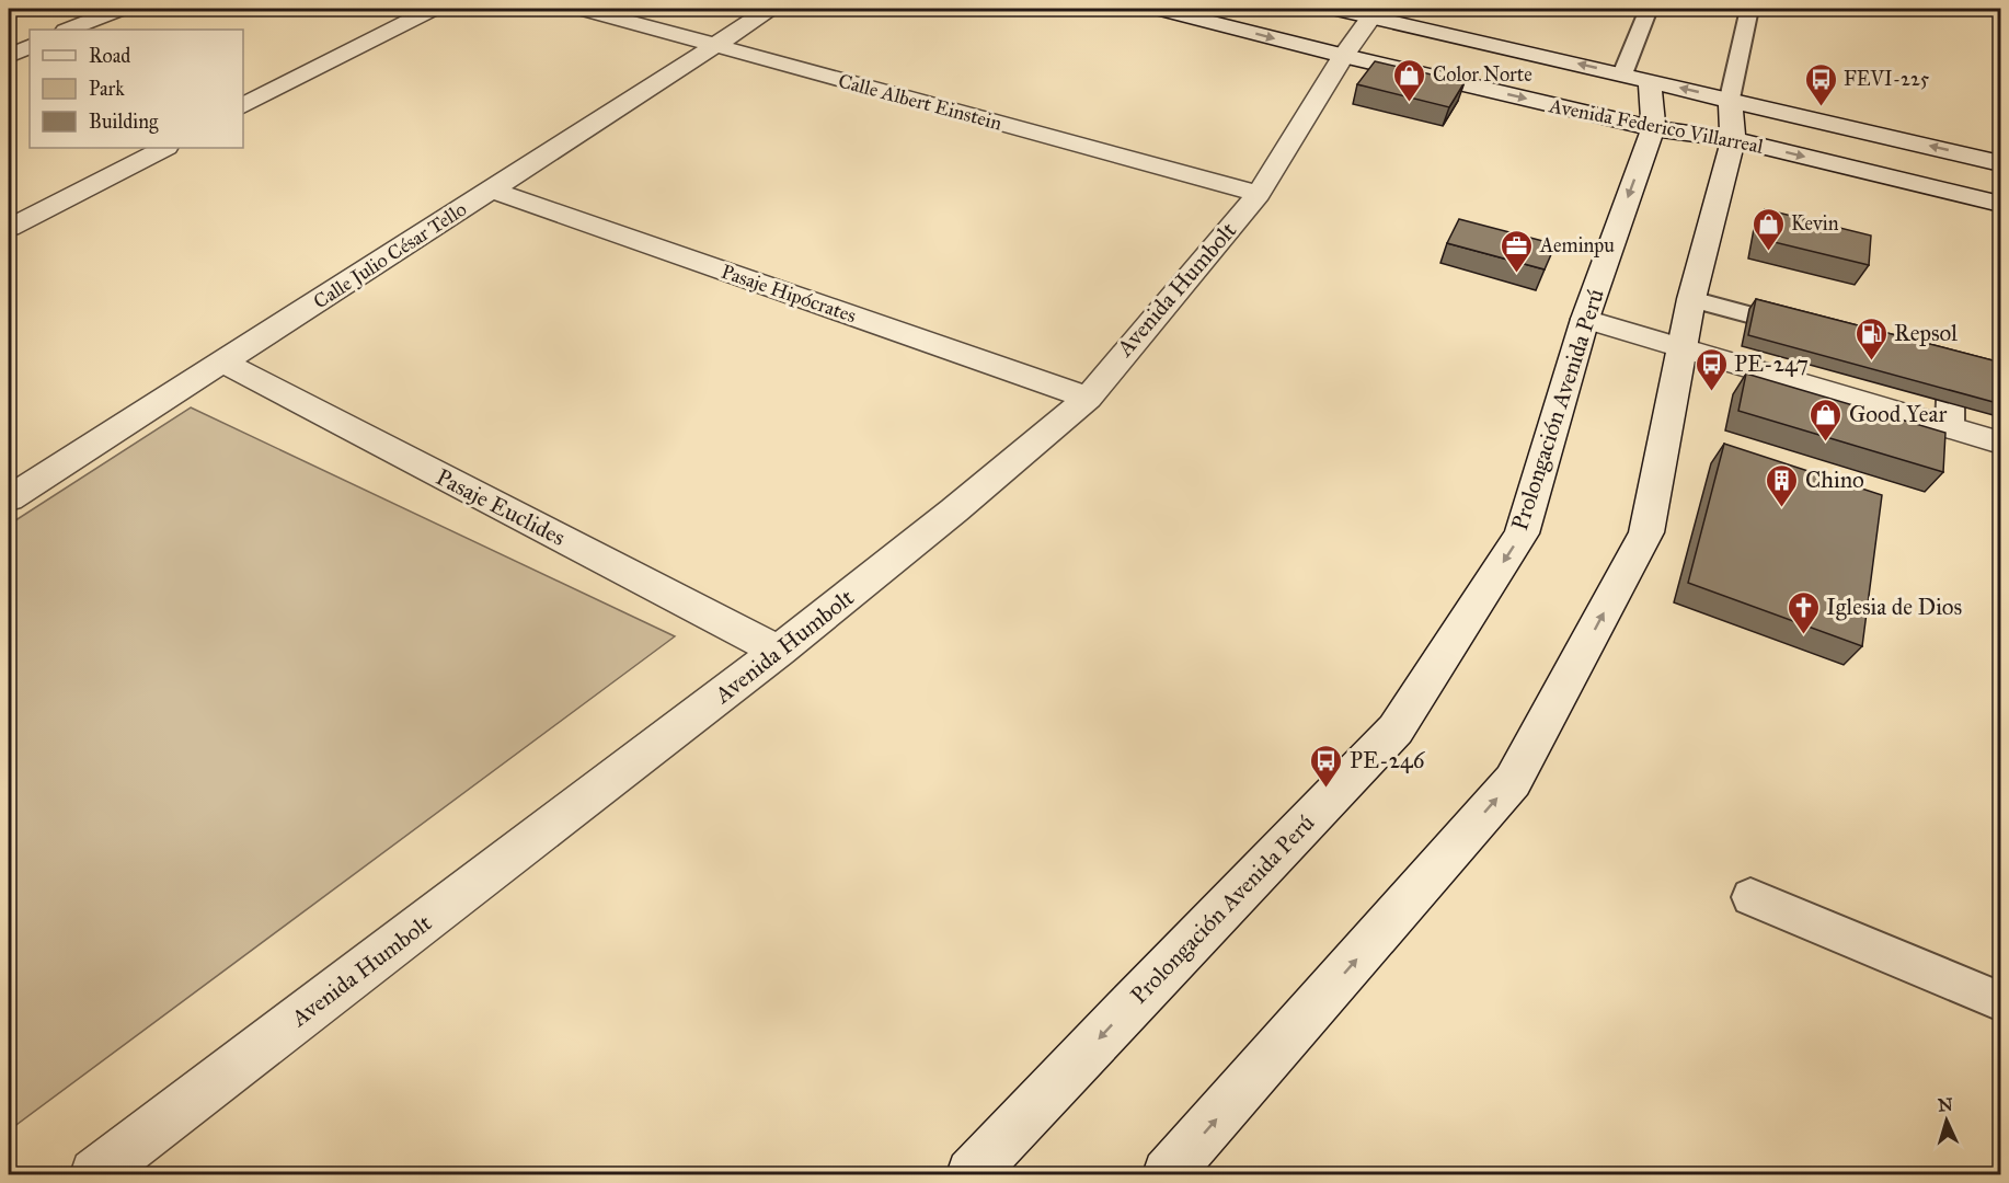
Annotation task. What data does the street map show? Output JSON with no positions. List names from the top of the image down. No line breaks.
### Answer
{"streets":{"street":["Calle Albert Einstein","Avenida Federico Villarreal","Calle Julio César Tello","Avenida Humbolt","Pasaje Hipócrates","Prolongación Avenida Perú","Pasaje Euclides"]},"crossings":[["Calle Albert Einstein","Calle Julio César Tello"],["Calle Albert Einstein","Avenida Humbolt"],["Avenida Federico Villarreal","Avenida Humbolt"],["Avenida Federico Villarreal","Prolongación Avenida Perú"],["Calle Julio César Tello","Pasaje Hipócrates"],["Calle Julio César Tello","Pasaje Euclides"],["Avenida Humbolt","Pasaje Hipócrates"],["Avenida Humbolt","Pasaje Euclides"]],"places":{"shop":["Color Norte","Kevin","Good Year"],"bus stop":["FEVI-225","PE-247","PE-246"],"office":["Aeminpu"],"fuel station":["Repsol"],"building":["Chino"],"church":["Iglesia de Dios"]},"legend":["Road","Park","Building"],"north":"top"}
